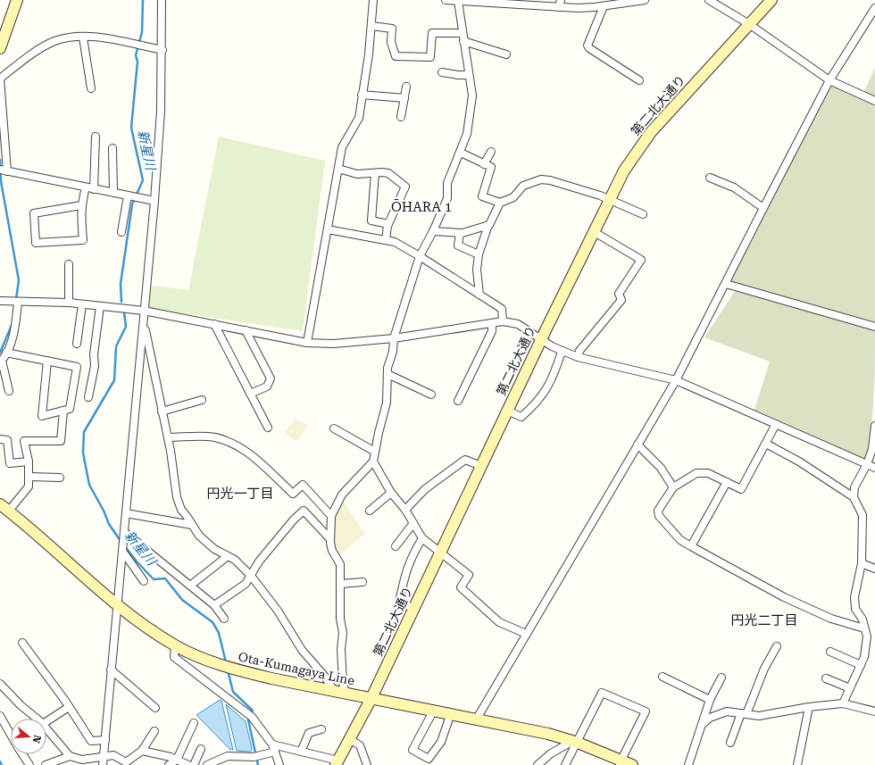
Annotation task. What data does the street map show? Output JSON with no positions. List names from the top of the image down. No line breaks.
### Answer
{"streets":{"street":["第二北大通り","Ota-Kumagaya Line"]},"crossings":[["第二北大通り","Ota-Kumagaya Line"]],"districts":["ŌHARA 1","円光一丁目","円光二丁目"],"water":["新星川"],"north":"right"}
